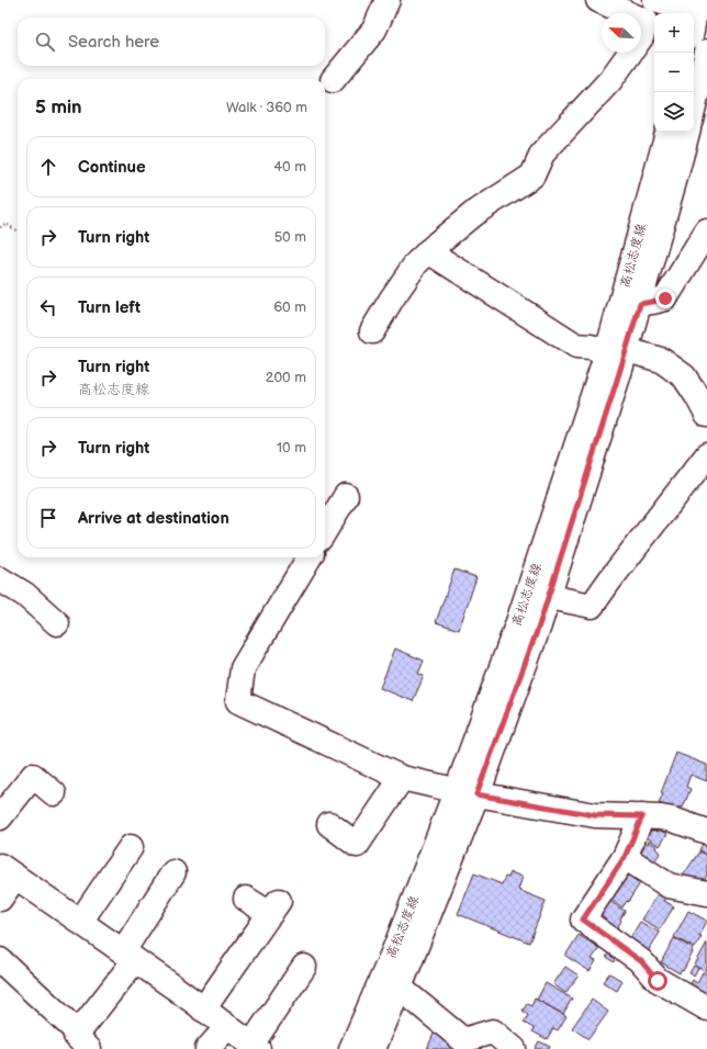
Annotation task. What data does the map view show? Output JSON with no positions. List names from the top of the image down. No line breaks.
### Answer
{"streets":{"street":["高松志度線"]},"north":"top left","page":{"map_buttons":["+","−"],"search":"Search here","heading":["5 min","Walk · 360 m"],"list":[["Continue","40 m"],["Turn right","50 m"],["Turn left","60 m"],["Turn right","高松志度線","200 m"],["Turn right","10 m"],"Arrive at destination"]}}
